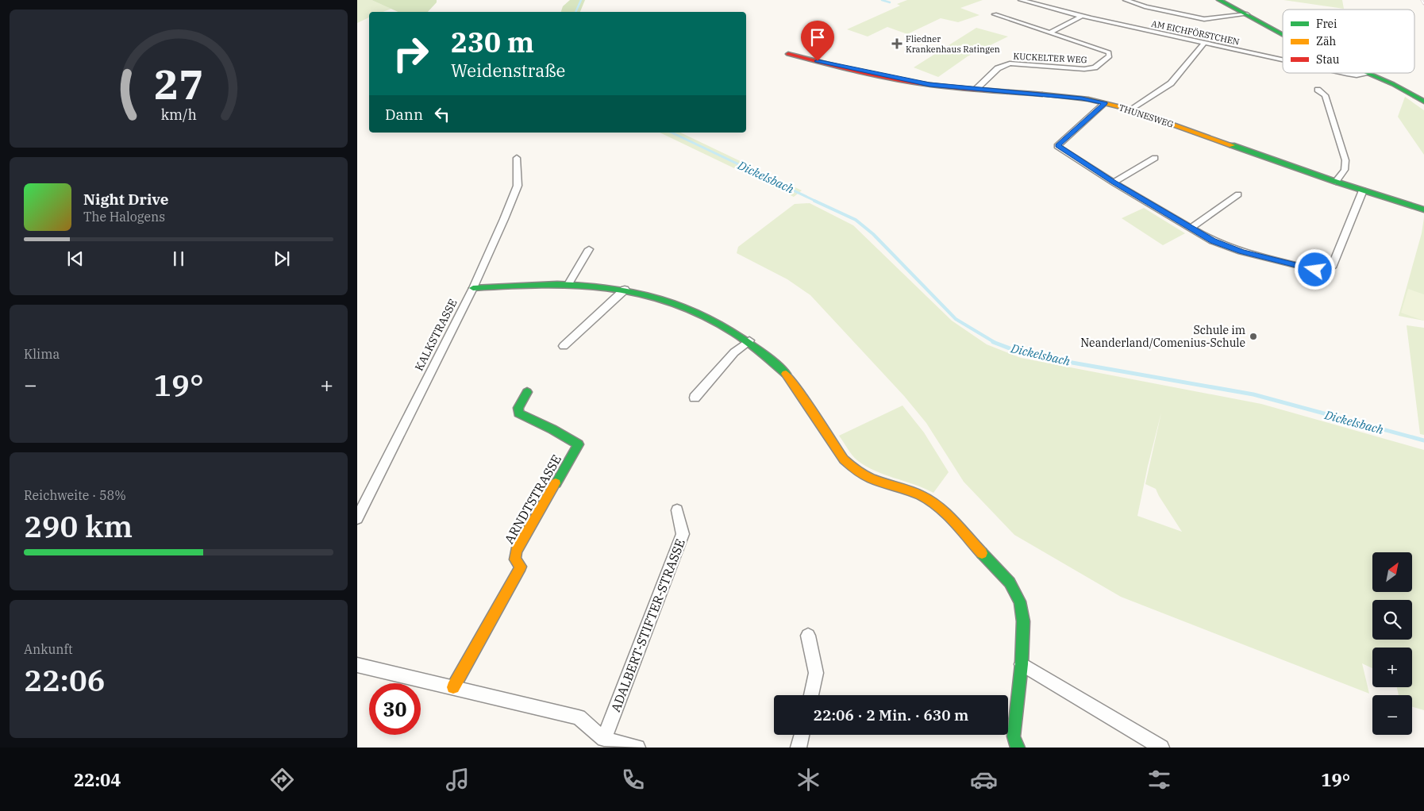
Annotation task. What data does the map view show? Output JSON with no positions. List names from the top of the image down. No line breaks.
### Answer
{"streets":{"street":["AM EICHFÖRSTCHEN","KUCKELTER WEG","THUNESWEG","KALKSTRASSE","ARNDTSTRASSE","ADALBERT-STIFTER-STRASSE"]},"crossings":[["KUCKELTER WEG","THUNESWEG"]],"water":["Dickelsbach"],"places":{"health":["Fliedner Krankenhaus Ratingen"],"other":["Schule im Neanderland/Comenius-Schule"]},"legend":["Frei","Zäh","Stau"],"north":"top right","page":{"turn":["230 m","Weidenstraße"],"then":"Dann","song":["Night Drive","The Halogens"],"tile":["Klima",["Reichweite · 58%","290 km"],["Ankunft","22:06"]],"heat":["−","19°","+"],"map_buttons":["+","−"],"limit":"30","trip":"22:06 · 2 Min. · 630 m","tabs":["22:04","19°"],"gauge":["27","km/h"]}}
